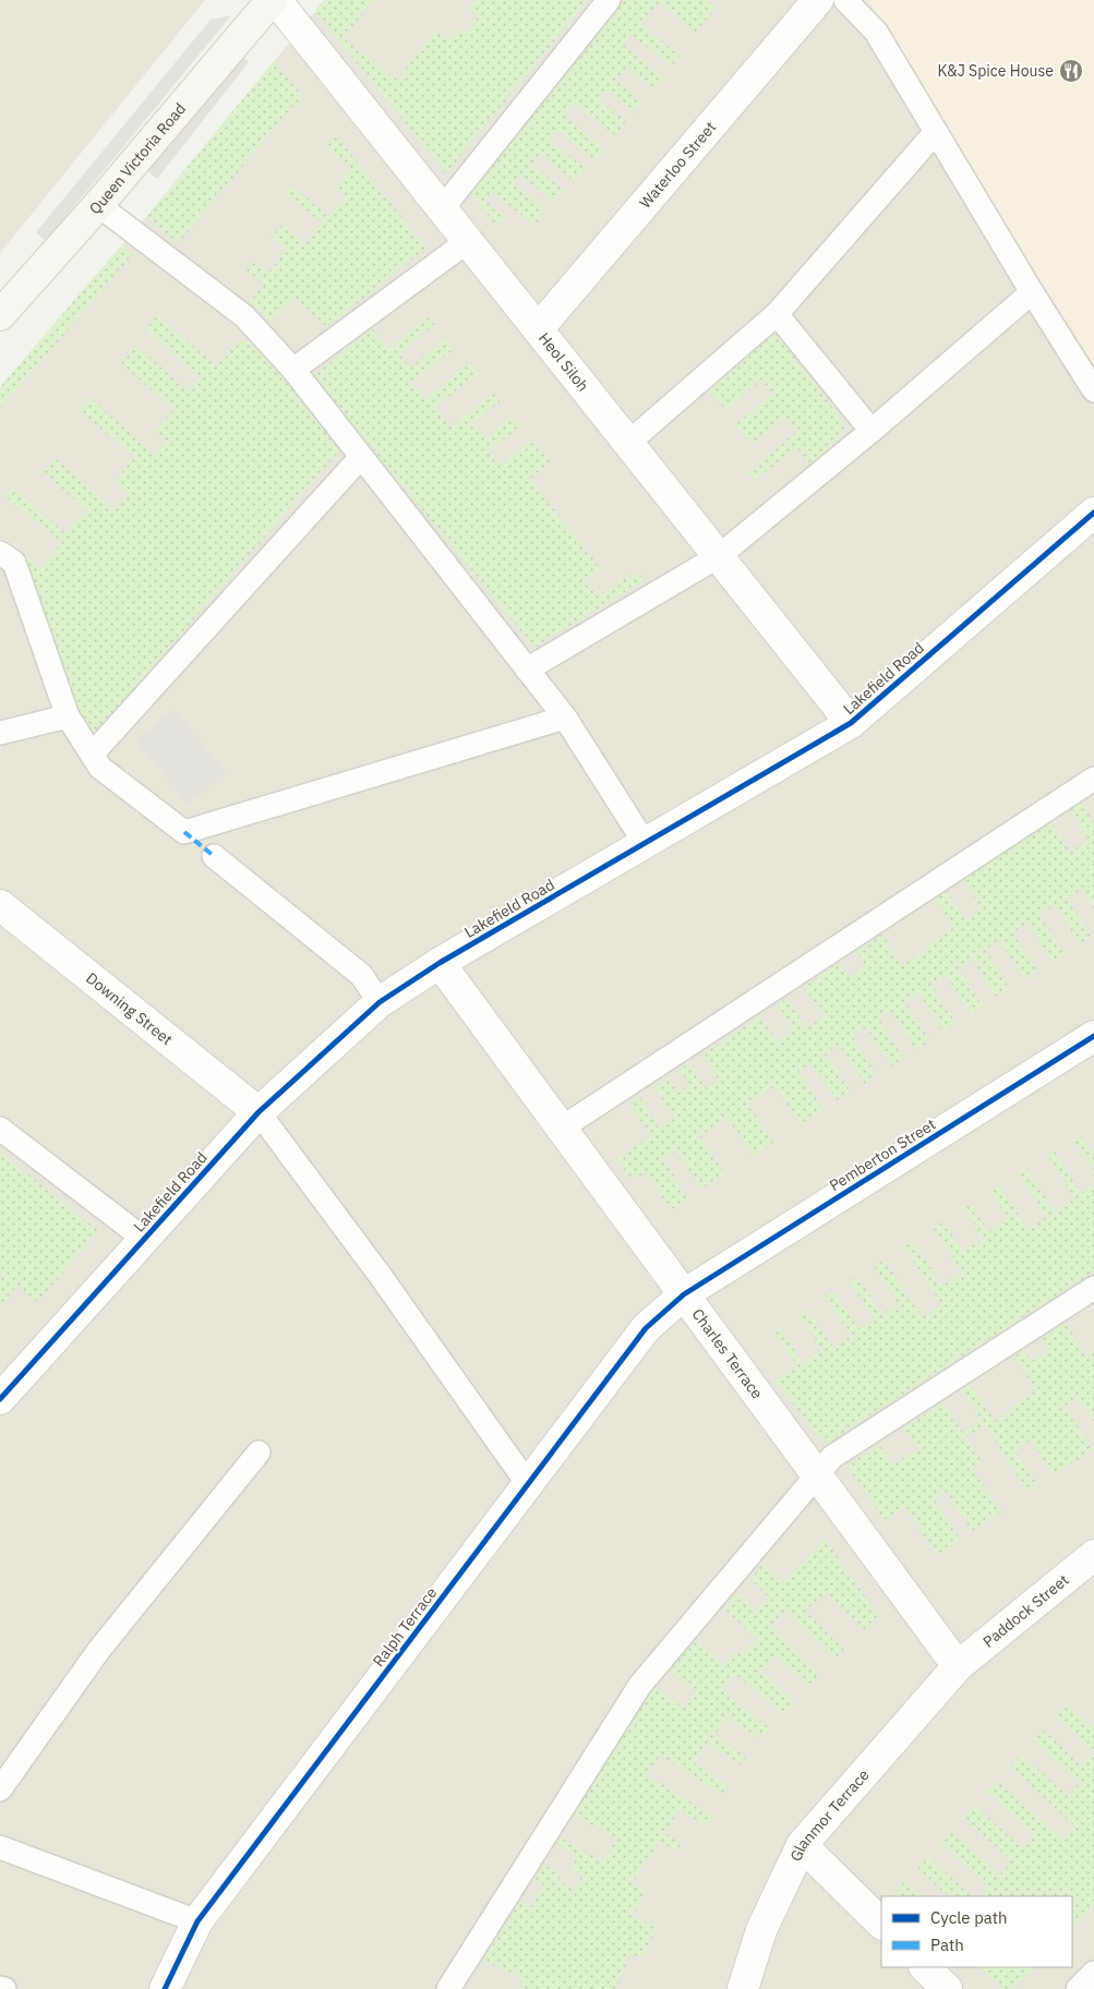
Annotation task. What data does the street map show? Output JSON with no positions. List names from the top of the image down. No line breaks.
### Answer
{"streets":{"street":["Queen Victoria Road","Waterloo Street","Heol Siloh","Lakefield Road","Downing Street","Pemberton Street","Charles Terrace","Paddock Street","Ralph Terrace","Glanmor Terrace"]},"crossings":[["Waterloo Street","Heol Siloh"],["Heol Siloh","Lakefield Road"],["Lakefield Road","Downing Street"],["Lakefield Road","Charles Terrace"],["Pemberton Street","Charles Terrace"],["Pemberton Street","Ralph Terrace"],["Charles Terrace","Paddock Street"],["Charles Terrace","Ralph Terrace"],["Charles Terrace","Glanmor Terrace"],["Paddock Street","Glanmor Terrace"]],"places":{"restaurant":["K&J Spice House"]},"legend":["Cycle path","Path"]}
